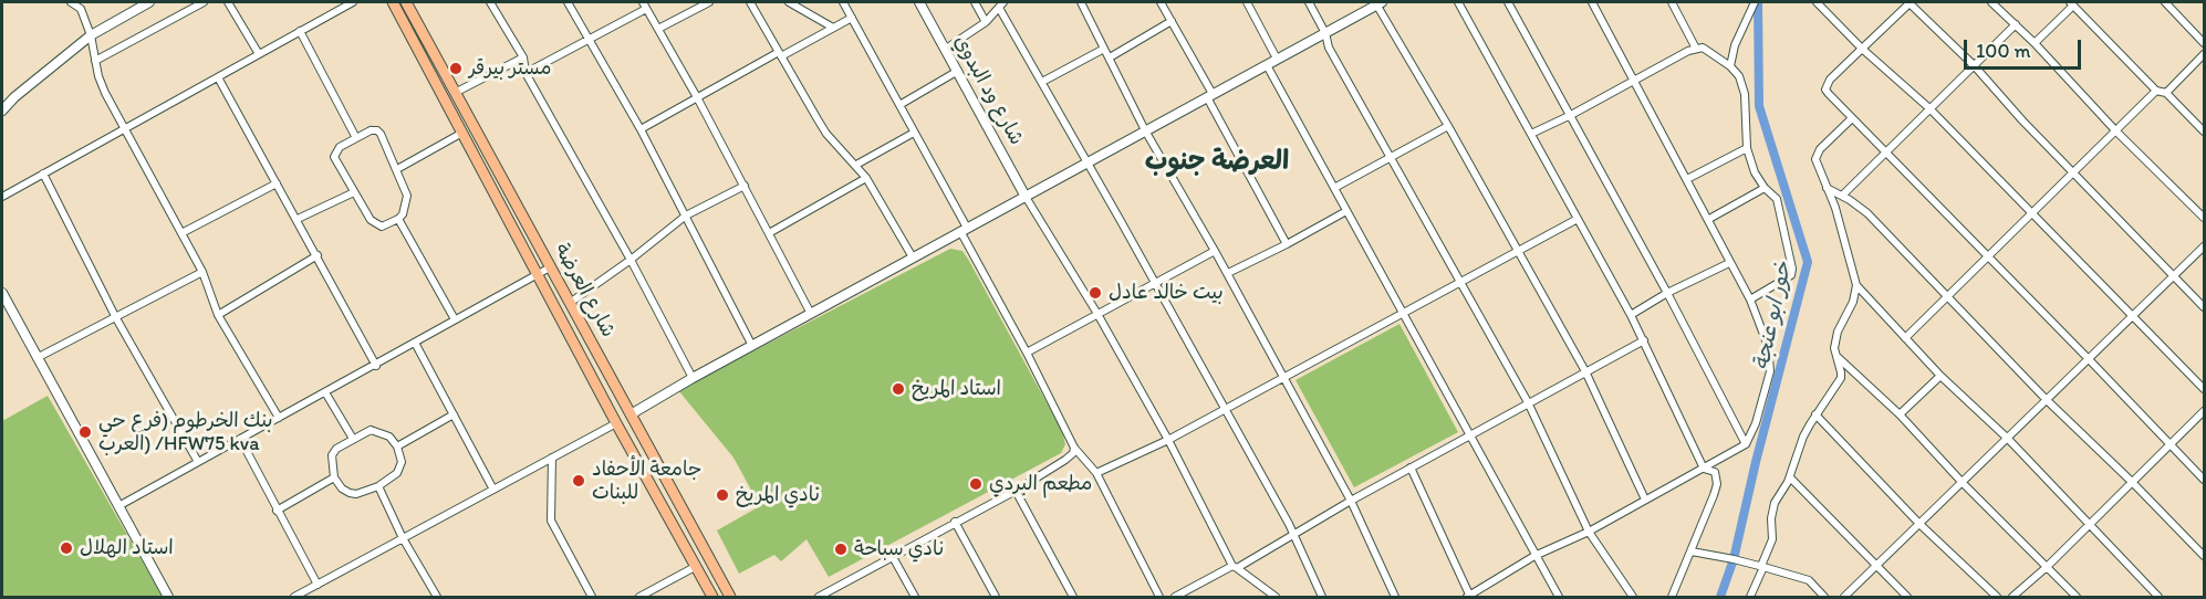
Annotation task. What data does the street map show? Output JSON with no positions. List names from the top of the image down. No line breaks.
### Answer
{"streets":{"main road":["شارع العرضة"],"street":["شارع ود البدوي"]},"districts":["العرضة جنوب"],"water":["خور ابو عنجة"],"places":["مستر بيرقر","بيت خالد عادل","استاد المريخ","بنك الخرطوم (فرع حي العرب) /HFW75 kva","جامعة الأحفاد للبنات","مطعم البردي","نادي المريخ","استاد الهلال","نادي سباحة"],"scale_bar":"100 m"}
